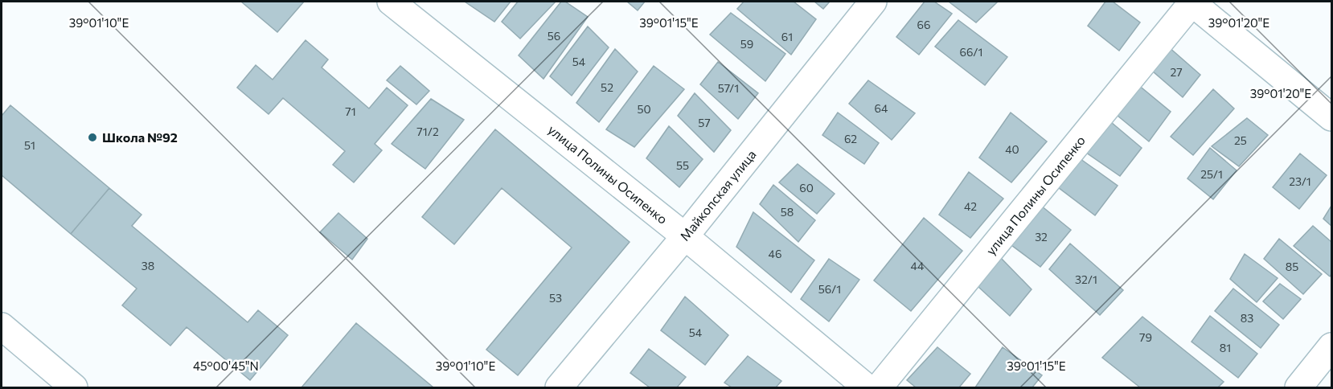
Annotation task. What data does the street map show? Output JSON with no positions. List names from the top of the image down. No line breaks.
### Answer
{"streets":{"street":["улица Полины Осипенко","Майкопская улица"]},"crossings":[["улица Полины Осипенко","Майкопская улица"]],"places":["Школа №92"],"house_numbers":["66","56","61","59","66/1","54","27","52","57/1","64","50","71","57","71/2","62","25","51","40","55","25/1","23/1","60","42","58","32","46","38","44","85","32/1","56/1","53","83","54","79","81"],"coordinates":["39°01'10\"E","39°01'15\"E","39°01'20\"E","45°00'45\"N"]}
